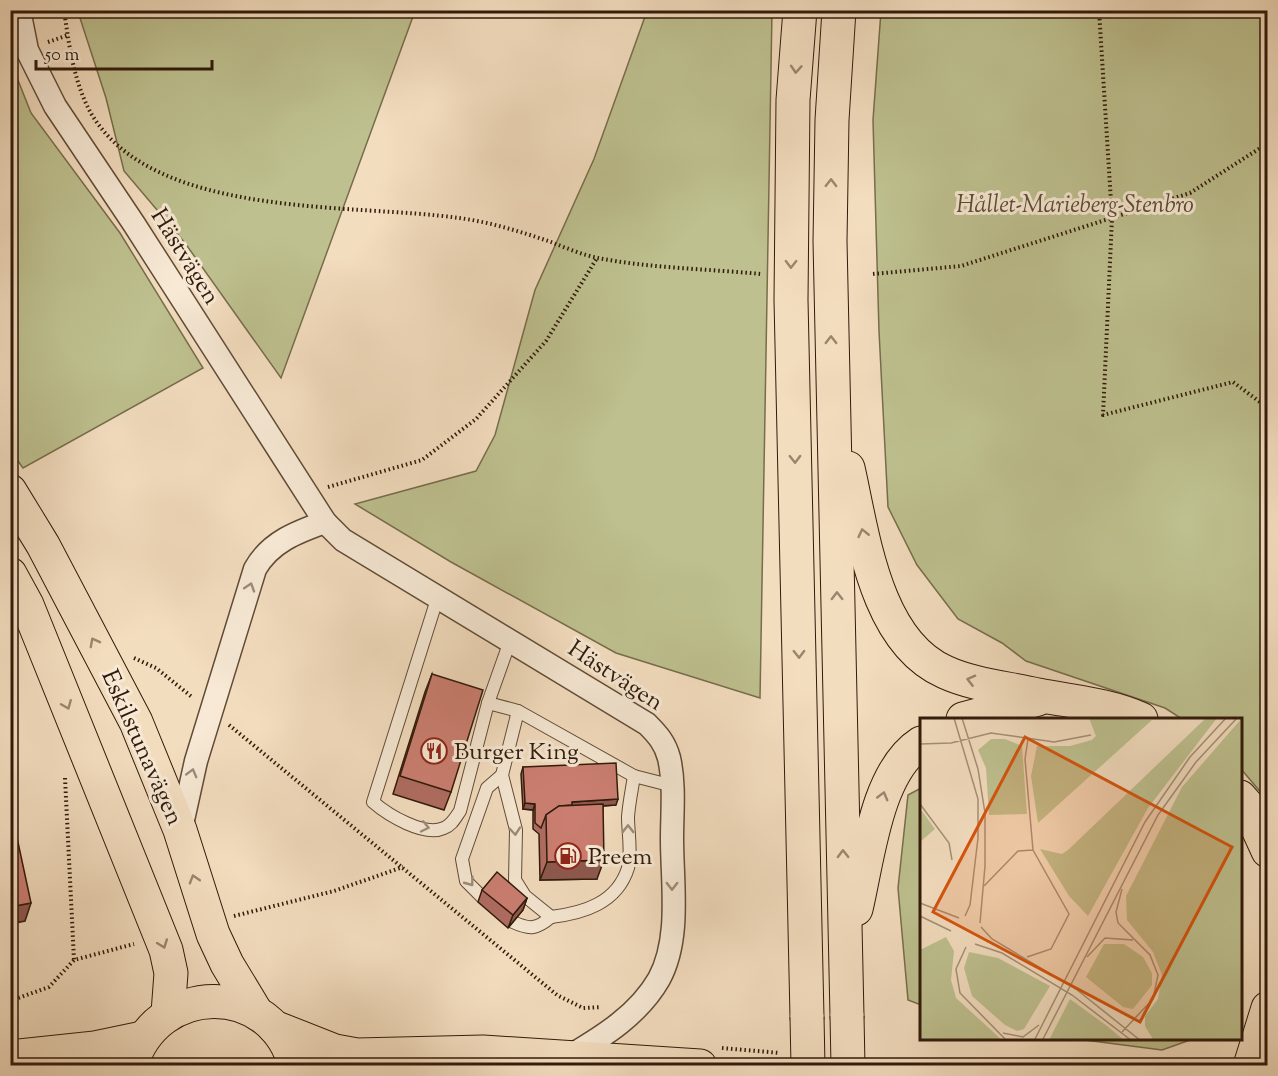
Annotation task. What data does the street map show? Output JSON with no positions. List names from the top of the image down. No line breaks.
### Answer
{"streets":{"main road":["Eskilstunavägen"],"street":["Hästvägen"]},"parks":["Hållet-Marieberg-Stenbro"],"places":{"restaurant":["Burger King"],"fuel station":["Preem"]},"scale_bar":"50 m"}
